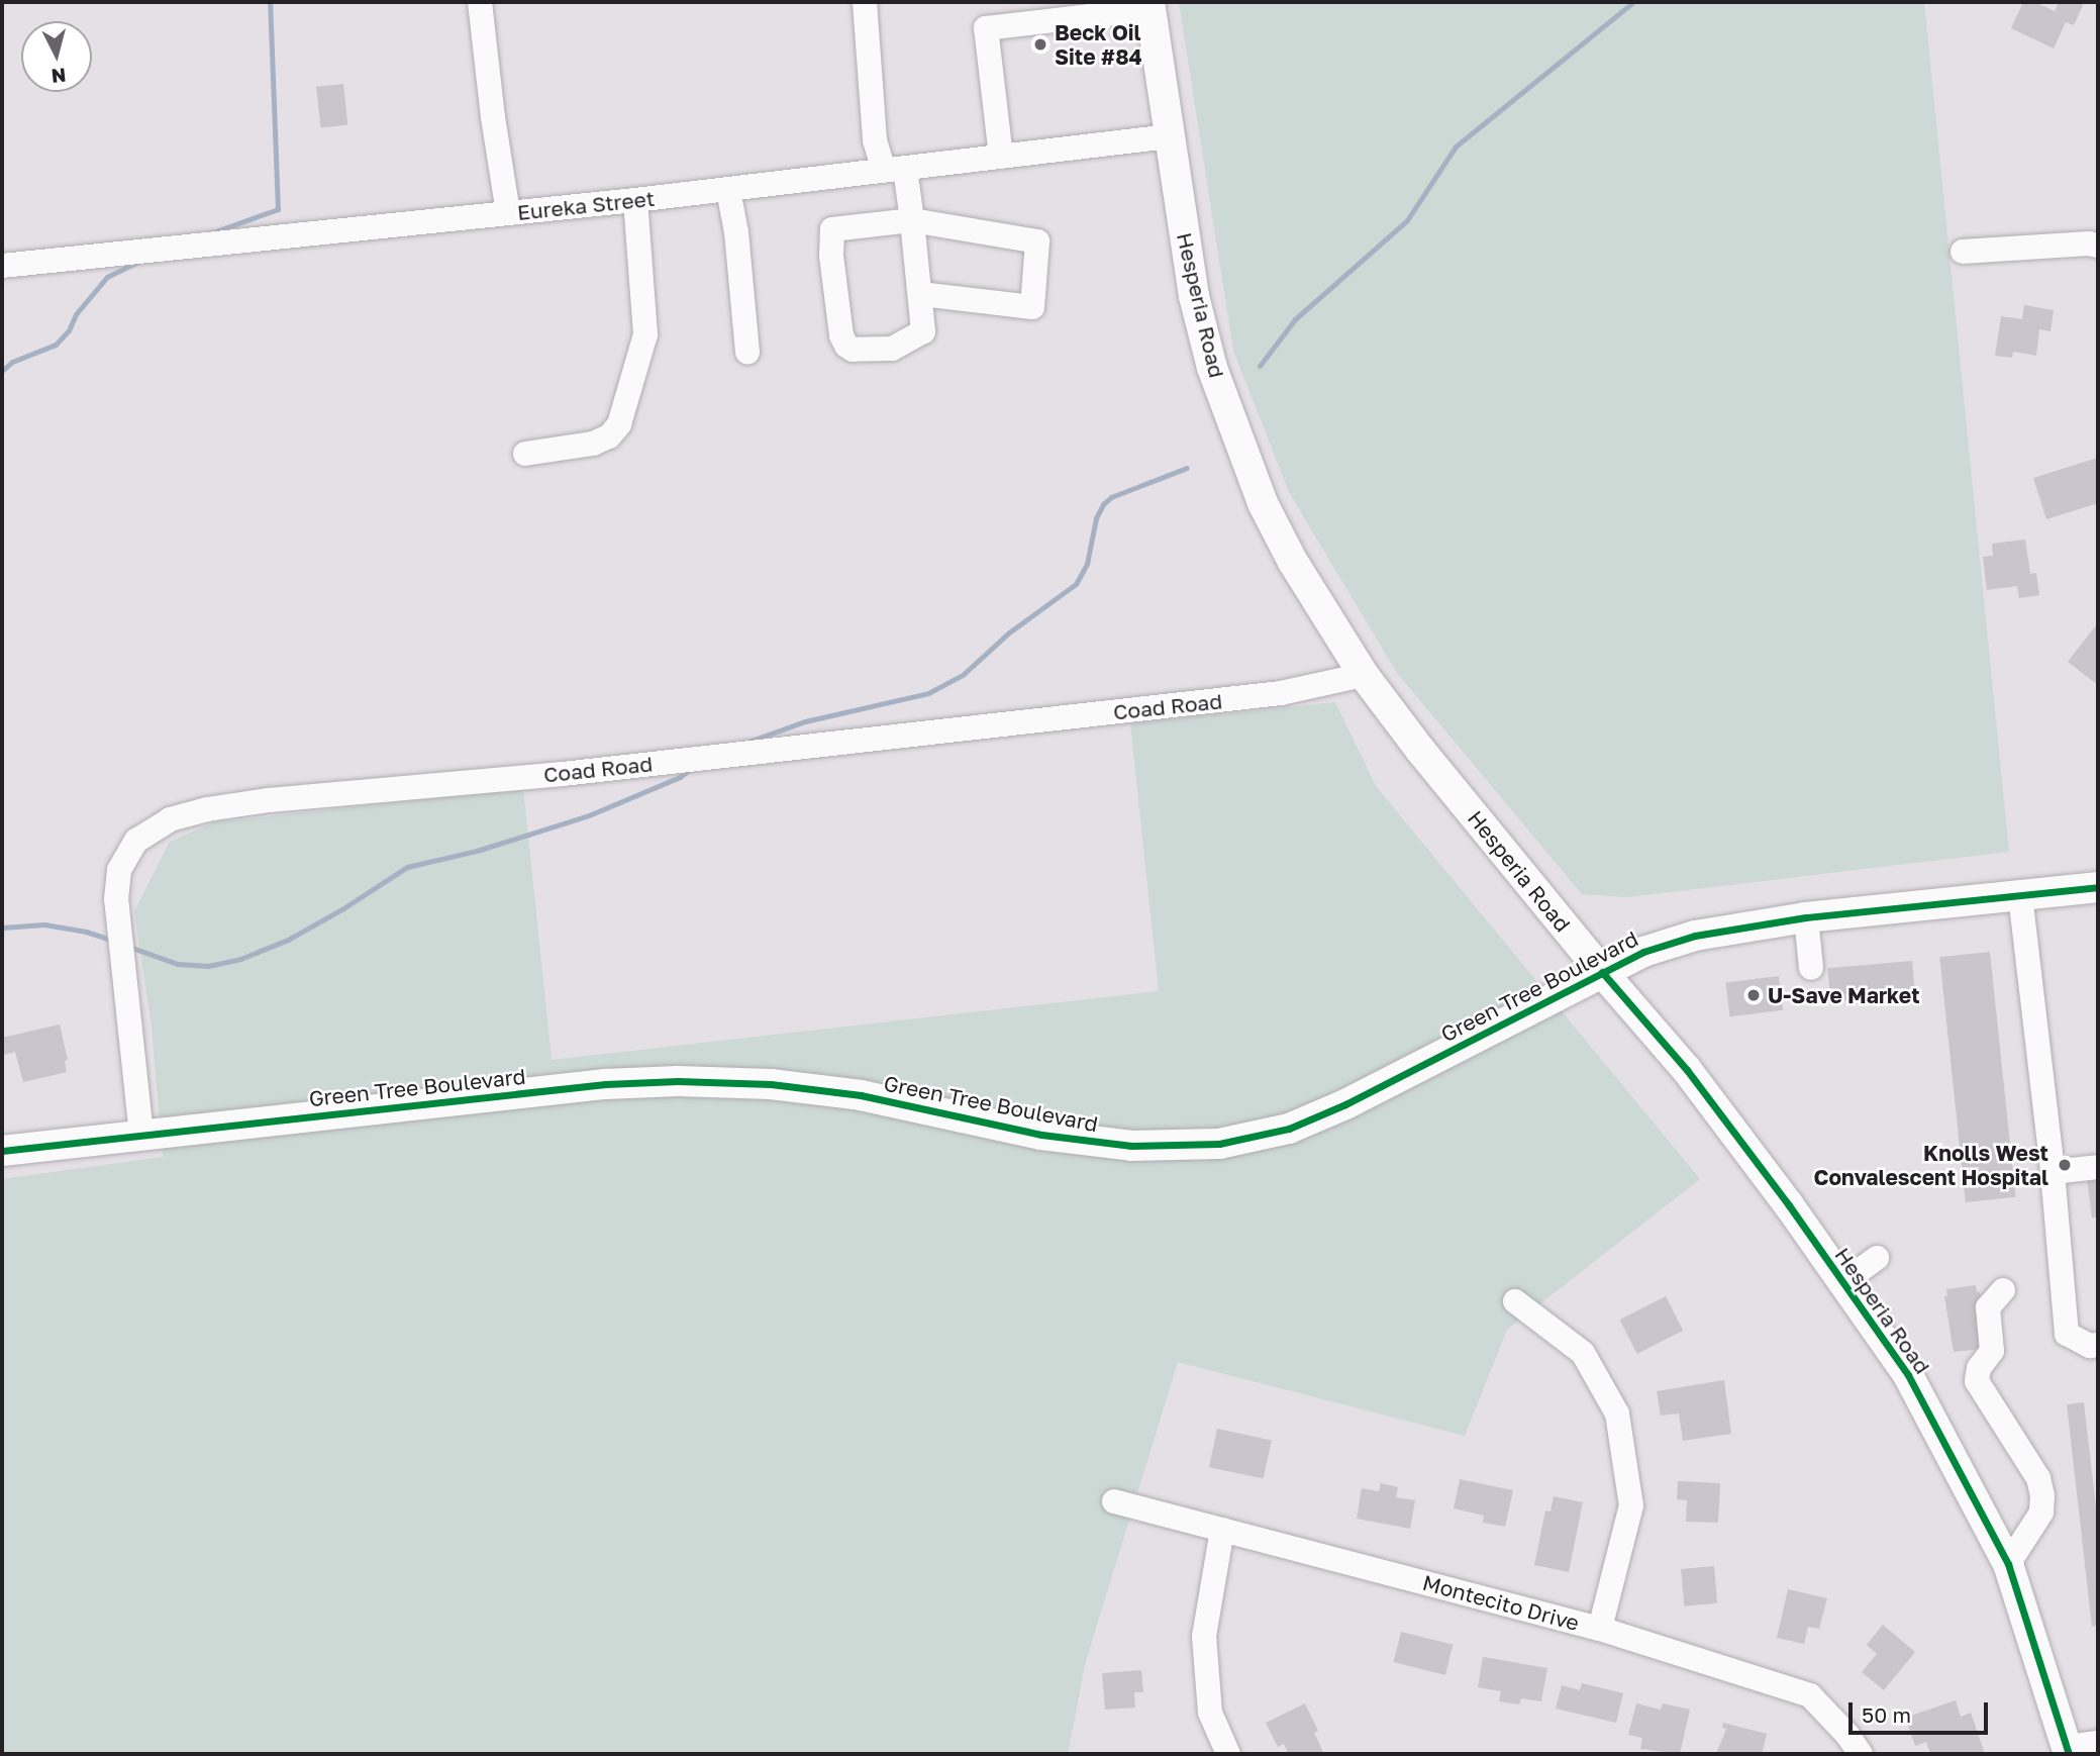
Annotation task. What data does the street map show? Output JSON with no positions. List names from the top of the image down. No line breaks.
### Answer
{"streets":{"main road":["Hesperia Road","Green Tree Boulevard"],"street":["Eureka Street","Coad Road","Montecito Drive"]},"crossings":[["Eureka Street","Hesperia Road"],["Hesperia Road","Coad Road"],["Hesperia Road","Green Tree Boulevard"],["Coad Road","Green Tree Boulevard"]],"places":["Beck Oil Site #84","U-Save Market","Knolls West Convalescent Hospital"],"scale_bar":"50 m","north":"bottom"}
